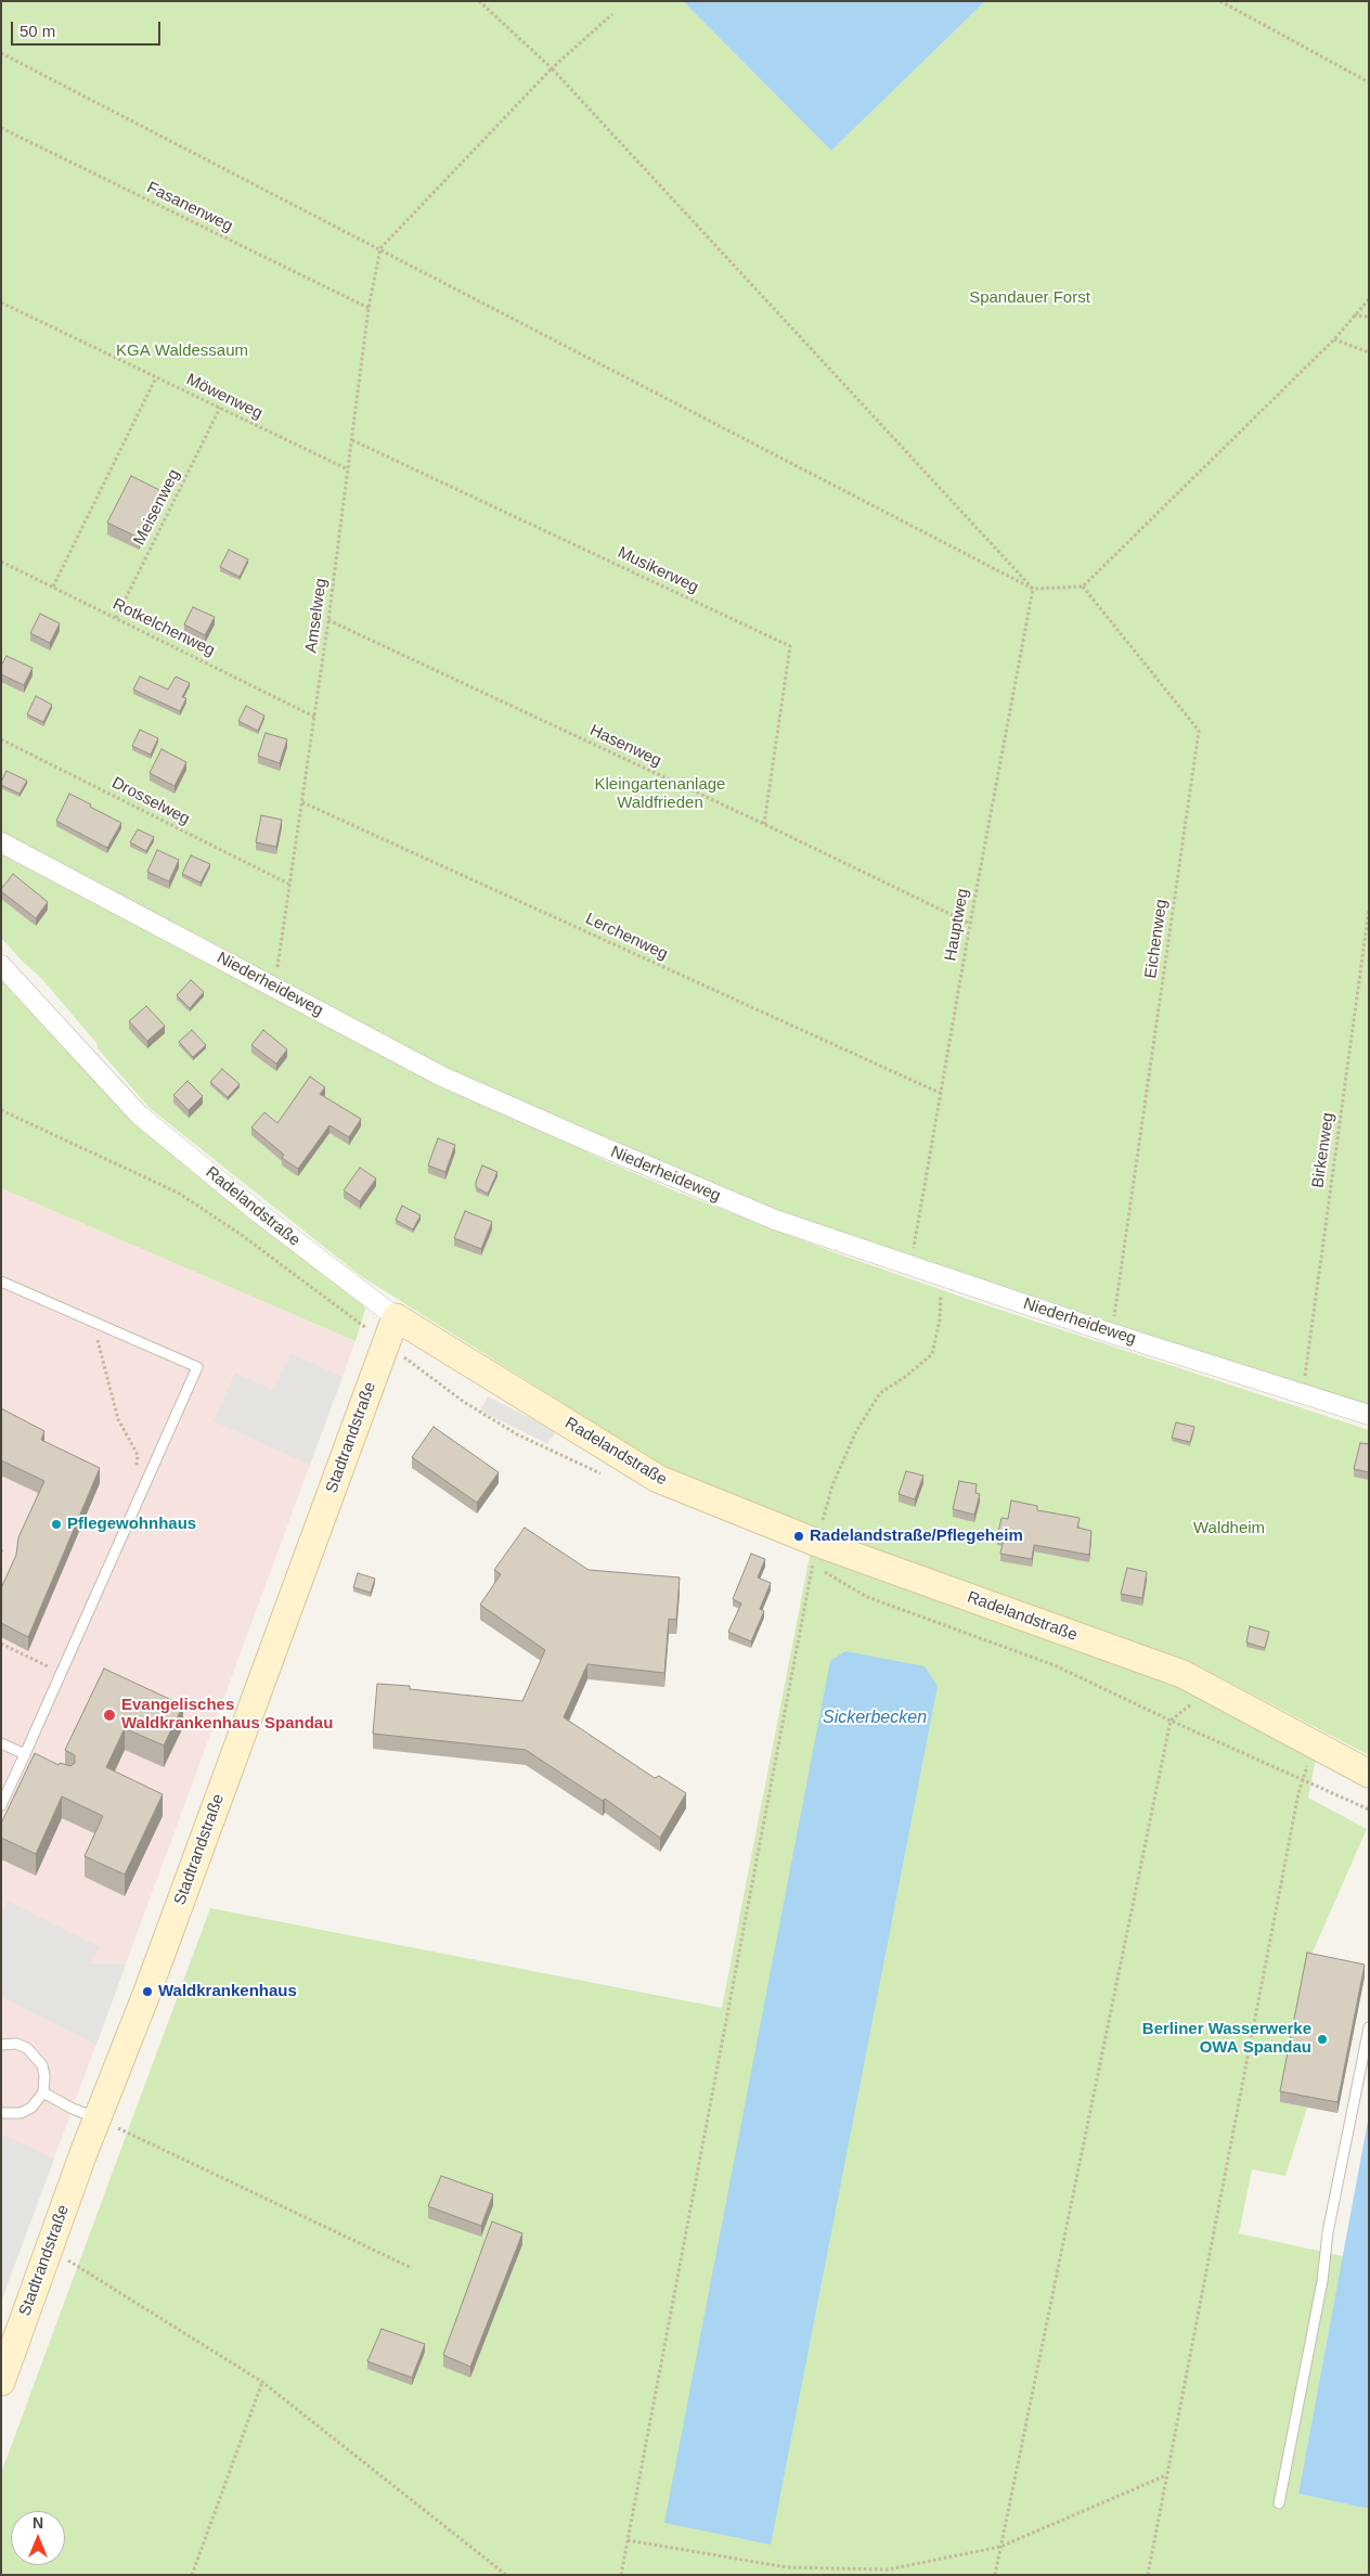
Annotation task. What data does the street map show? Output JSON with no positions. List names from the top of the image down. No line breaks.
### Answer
{"streets":{"street":["Niederheideweg","Radelandstraße","Stadtrandstraße"],"path":["Fasanenweg","Möwenweg","Meisenweg","Musikerweg","Amselweg","Rotkelchenweg","Hasenweg","Drosselweg","Hauptweg","Lerchenweg","Eichenweg","Birkenweg"]},"crossings":[["Fasanenweg","Amselweg"],["Möwenweg","Meisenweg"],["Möwenweg","Amselweg"],["Meisenweg","Rotkelchenweg"],["Musikerweg","Amselweg"],["Musikerweg","Hasenweg"],["Amselweg","Rotkelchenweg"],["Amselweg","Hasenweg"],["Amselweg","Drosselweg"],["Amselweg","Lerchenweg"],["Amselweg","Niederheideweg"],["Hasenweg","Hauptweg"],["Hauptweg","Lerchenweg"],["Hauptweg","Niederheideweg"],["Eichenweg","Niederheideweg"],["Niederheideweg","Birkenweg"],["Radelandstraße","Stadtrandstraße"]],"water":["Sickerbecken"],"parks":["Spandauer Forst","KGA Waldessaum","Kleingartenanlage Waldfrieden","Waldheim"],"places":["Pflegewohnhaus","Radelandstraße/Pflegeheim","Evangelisches Waldkrankenhaus Spandau","Waldkrankenhaus","Berliner Wasserwerke OWA Spandau"],"scale_bar":"50 m","north":"top"}
